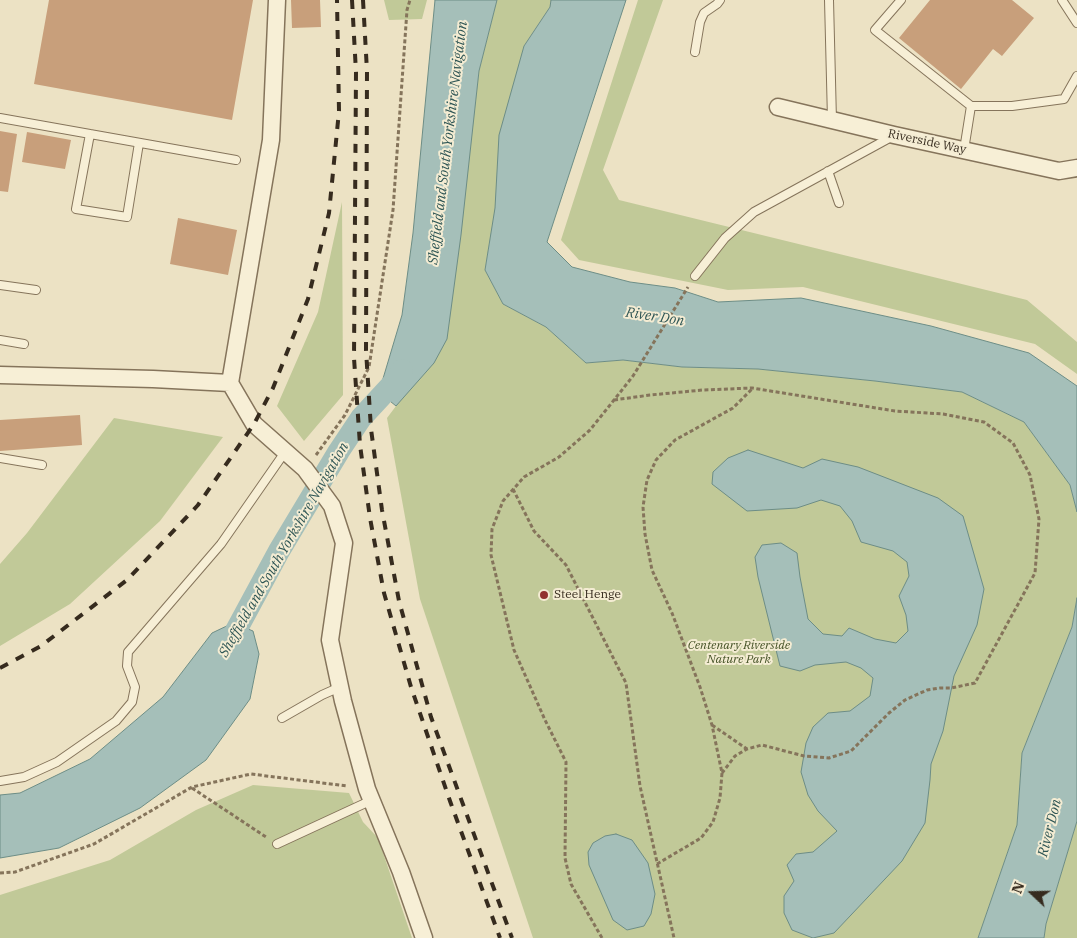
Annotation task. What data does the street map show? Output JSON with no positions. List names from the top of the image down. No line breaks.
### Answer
{"streets":{"street":["Riverside Way"]},"water":["Sheffield and South Yorkshire Navigation","River Don"],"parks":["Centenary Riverside Nature Park"],"places":["Steel Henge"],"north":"left"}
